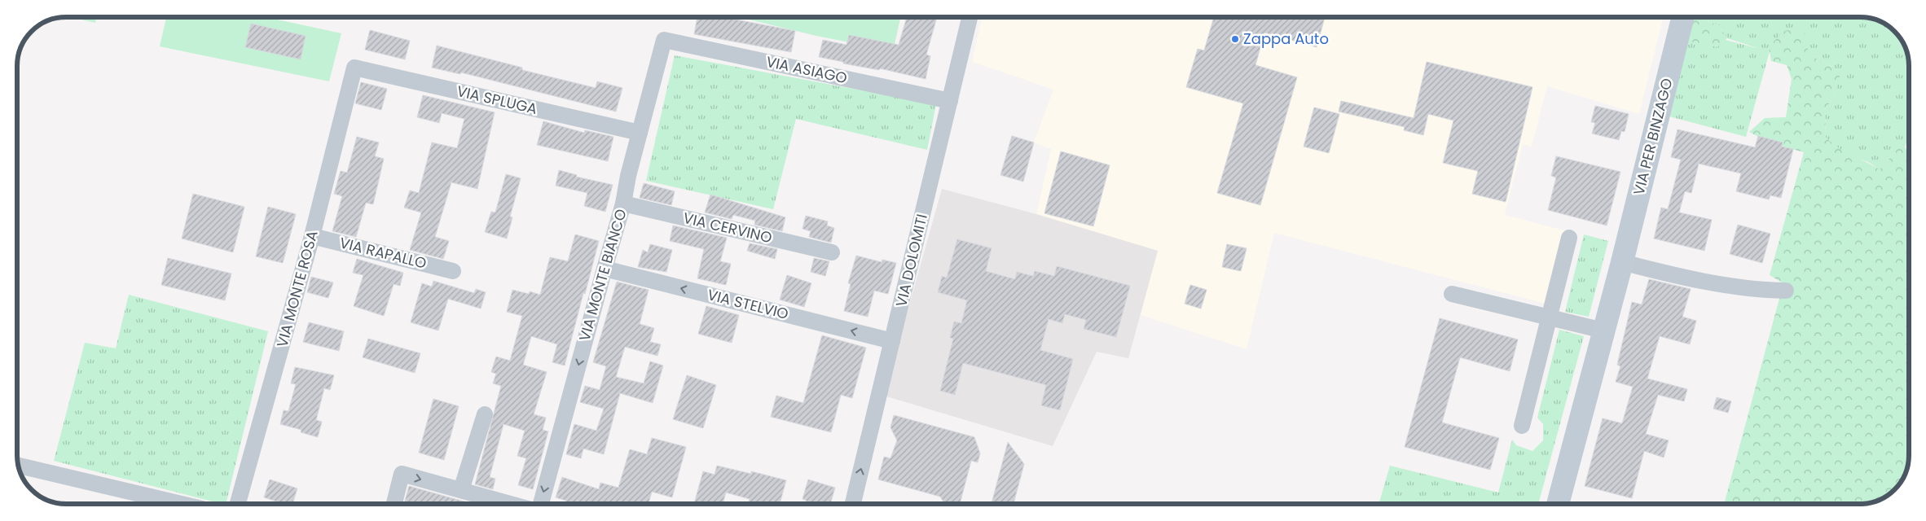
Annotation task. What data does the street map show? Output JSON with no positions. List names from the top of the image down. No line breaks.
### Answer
{"streets":{"main road":["VIA PER BINZAGO"],"street":["VIA ASIAGO","VIA SPLUGA","VIA CERVINO","VIA RAPALLO","VIA DOLOMITI","VIA MONTE BIANCO","VIA MONTE ROSA","VIA STELVIO"]},"crossings":[["VIA ASIAGO","VIA DOLOMITI"],["VIA ASIAGO","VIA MONTE BIANCO"],["VIA SPLUGA","VIA MONTE BIANCO"],["VIA SPLUGA","VIA MONTE ROSA"],["VIA CERVINO","VIA MONTE BIANCO"],["VIA RAPALLO","VIA MONTE ROSA"],["VIA DOLOMITI","VIA STELVIO"],["VIA MONTE BIANCO","VIA STELVIO"]],"one_way":["VIA MONTE BIANCO","VIA STELVIO"],"places":["Zappa Auto"]}
